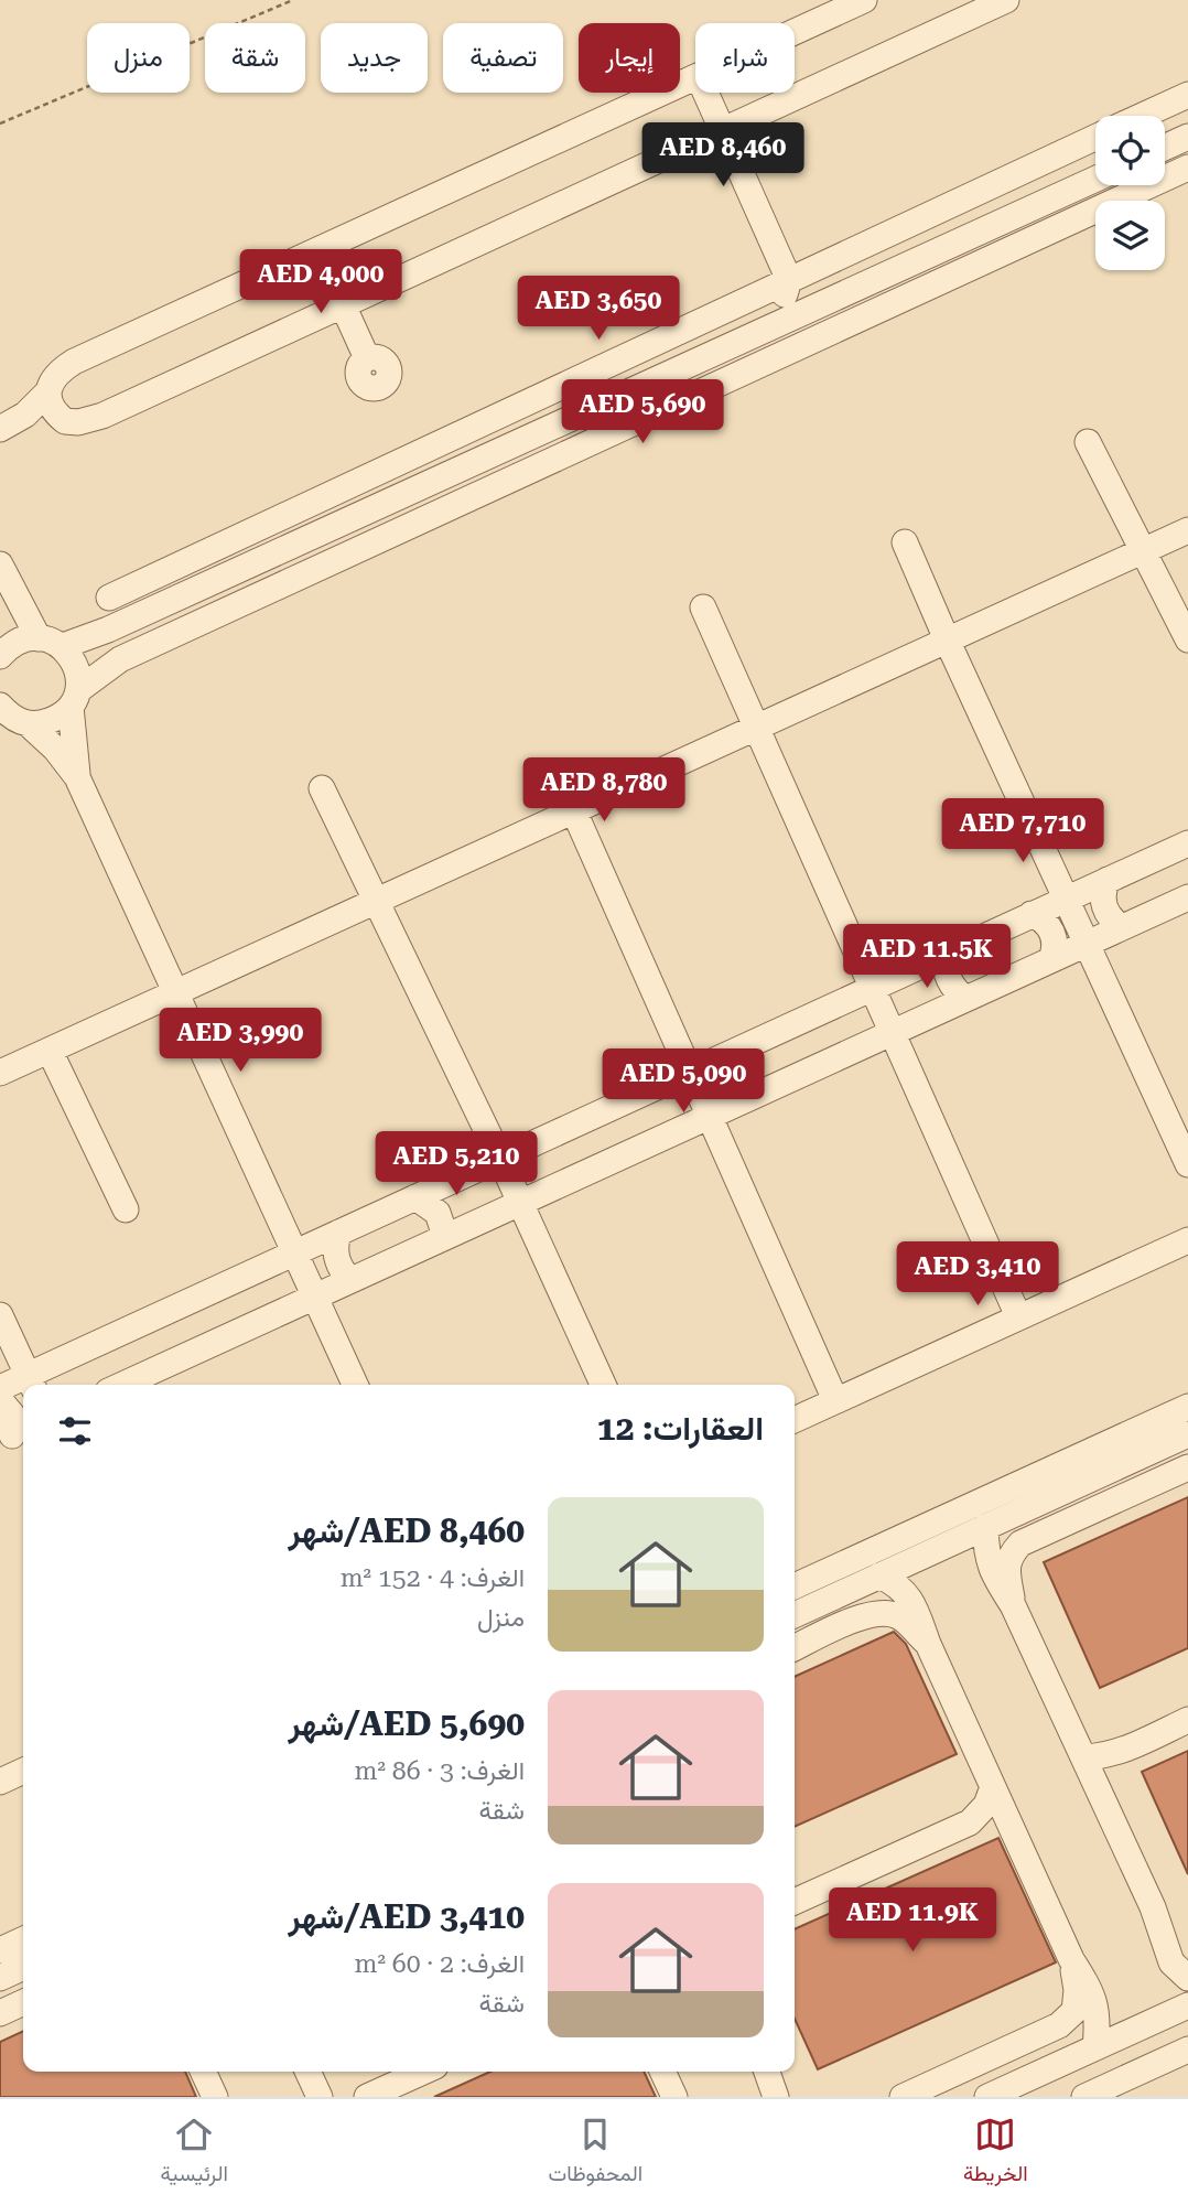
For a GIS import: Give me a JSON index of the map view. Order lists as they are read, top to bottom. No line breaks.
{"page":{"chip":["شراء","إيجار","تصفية","جديد","شقة","منزل"],"price":["AED 8,460","AED 4,000","AED 3,650","AED 5,690","AED 8,780","AED 7,710","AED 11.5K","AED 3,990","AED 5,090","AED 5,210","AED 3,410","AED 11.9K"],"heading":"العقارات: 12","list":[{"name":"AED 8,460/شهر","note":"الغرف: 4 · 152 m² · منزل"},{"name":"AED 5,690/شهر","note":"الغرف: 3 · 86 m² · شقة"},{"name":"AED 3,410/شهر","note":"الغرف: 2 · 60 m² · شقة"}],"tabs":["الخريطة","المحفوظات","الرئيسية"]}}
